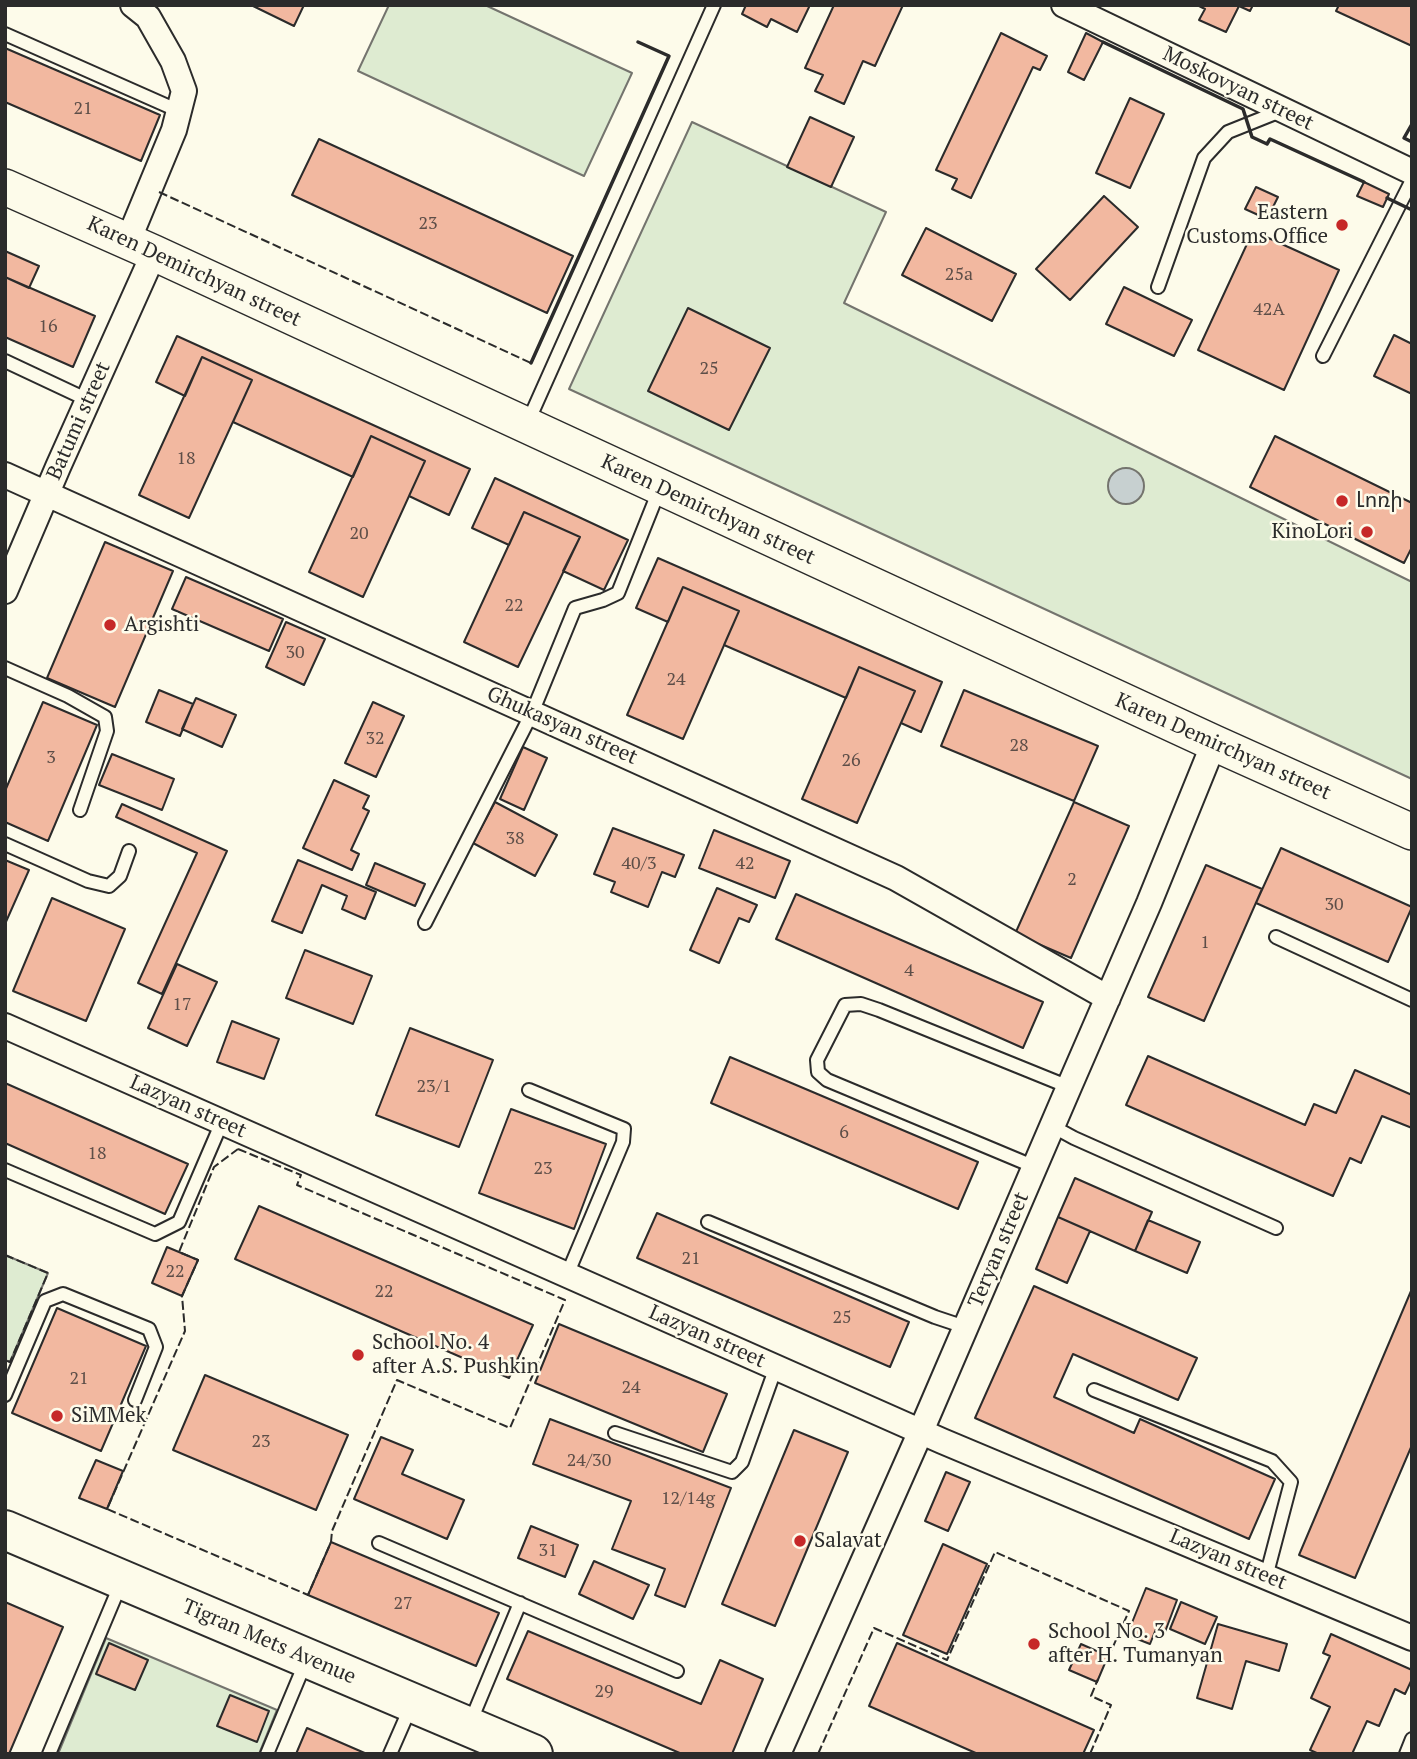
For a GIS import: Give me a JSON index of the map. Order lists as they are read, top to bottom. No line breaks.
{"streets":{"main road":["Tigran Mets Avenue"],"street":["Moskovyan street","Karen Demirchyan street","Batumi street","Ghukasyan street","Lazyan street","Teryan street"]},"crossings":[["Karen Demirchyan street","Batumi street"],["Karen Demirchyan street","Teryan street"],["Batumi street","Ghukasyan street"],["Ghukasyan street","Teryan street"],["Lazyan street","Teryan street"]],"places":["Eastern Customs Office","Լոռի","KinoLori","Argishti","School No. 4 after A.S. Pushkin","SiMMek","Salavat","School No. 3 after H. Tumanyan"],"house_numbers":["21","23","25a","42A","16","25","18","20","22","30","24","32","28","3","26","38","40/3","42","2","30","1","4","17","23/1","6","18","23","21","22","22","25","21","24","23","24/30","12/14g","31","27","29"]}
